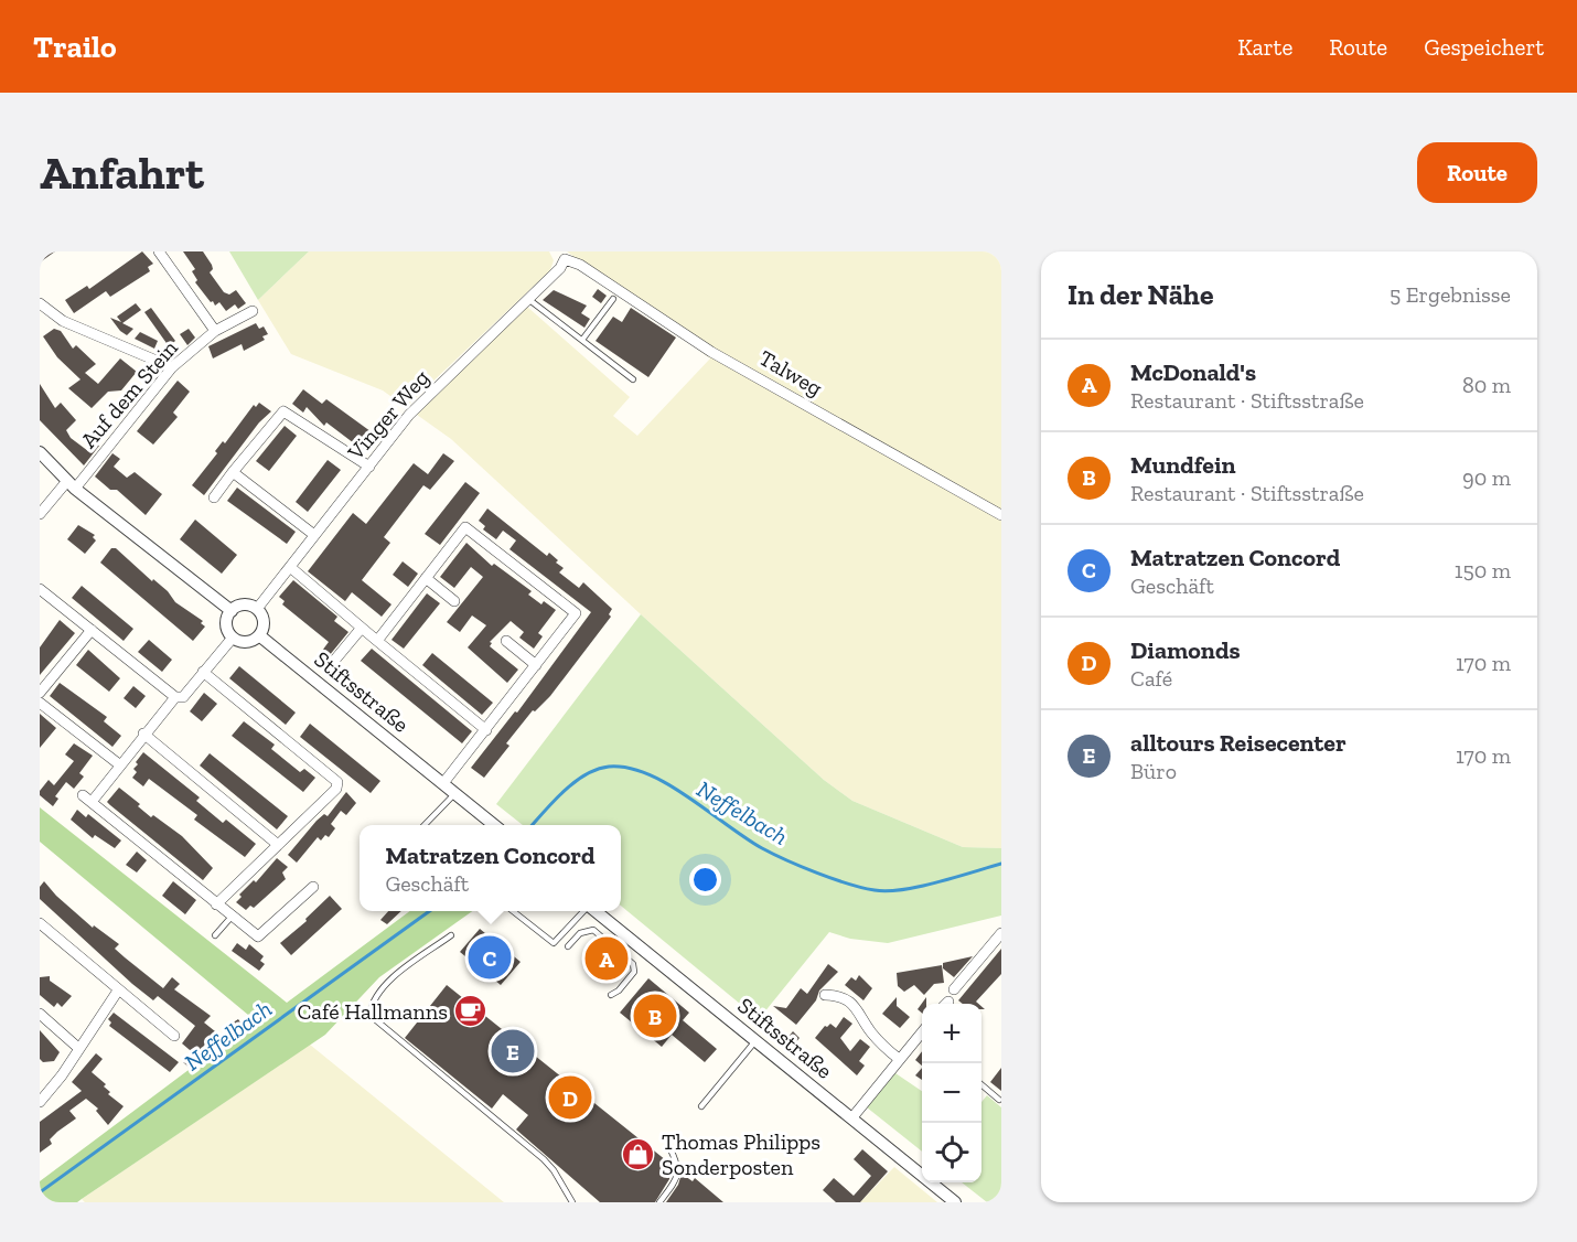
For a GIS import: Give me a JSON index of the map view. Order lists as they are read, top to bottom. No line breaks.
{"streets":{"street":["Talweg","Auf dem Stein","Vinger Weg","Stiftsstraße"]},"crossings":[["Talweg","Vinger Weg"],["Vinger Weg","Stiftsstraße"]],"water":["Neffelbach"],"places":{"cafe":["Café Hallmanns"],"shop":["Thomas Philipps Sonderposten"]},"page":{"header":"Trailo","nav":["Karte","Route","Gespeichert"],"buttons":"Route","title":"Anfahrt","heading":["In der Nähe","5 Ergebnisse"],"list":[{"mark":"A","name":"McDonald's","note":"Restaurant · Stiftsstraße","value":"80 m"},{"mark":"B","name":"Mundfein","note":"Restaurant · Stiftsstraße","value":"90 m"},{"mark":"C","name":"Matratzen Concord","note":"Geschäft","value":"150 m"},{"mark":"D","name":"Diamonds","note":"Café","value":"170 m"},{"mark":"E","name":"alltours Reisecenter","note":"Büro","value":"170 m"}],"popup":["Matratzen Concord","Geschäft"],"pins":["C","A","B","E","D"],"map_buttons":["+","−"]}}
